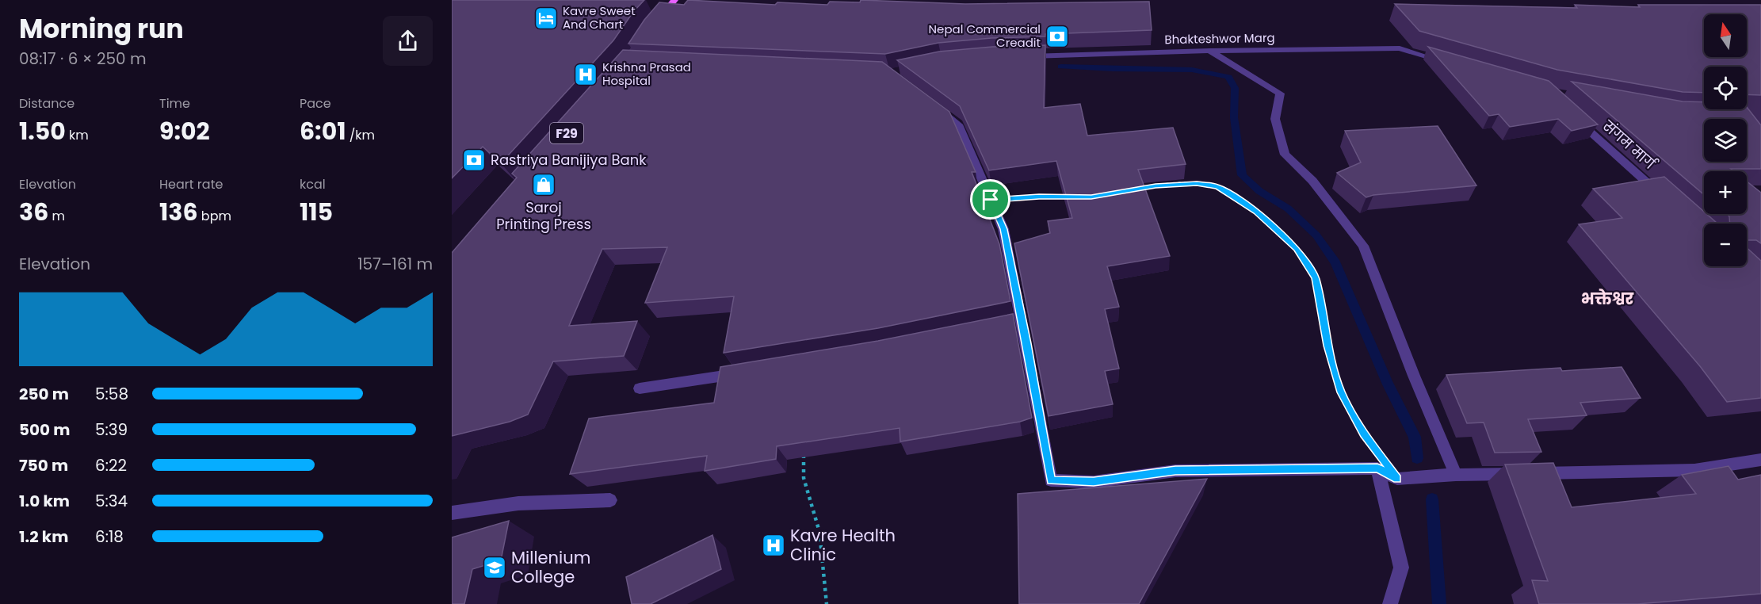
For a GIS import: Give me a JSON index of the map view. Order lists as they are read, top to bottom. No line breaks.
{"streets":{"street":["Bhakteshwor Marg","संगम मार्ग"]},"districts":["भक्तेश्वर"],"places":{"hotel":["Kavre Sweet And Chart"],"bank":["Nepal Commercial Creadit","Rastriya Banijiya Bank"],"hospital":["Krishna Prasad Hospital","Kavre Health Clinic"],"shop":["Saroj Printing Press"],"school or university":["Millenium College"]},"north":"top","page":{"heading":["Morning run","08:17 · 6 × 250 m"],"map_buttons":["+","−"],"stats":[["Distance","1.50 km"],["Time","9:02"],["Pace","6:01 /km"],["Elevation","36 m"],["Heart rate","136 bpm"],["kcal","115"]],"chart":["Elevation","157–161 m"],"list":[{"name":"250 m","note":"5:58"},{"name":"500 m","note":"5:39"},{"name":"750 m","note":"6:22"},{"name":"1.0 km","note":"5:34"},{"name":"1.2 km","note":"6:18"}]}}
